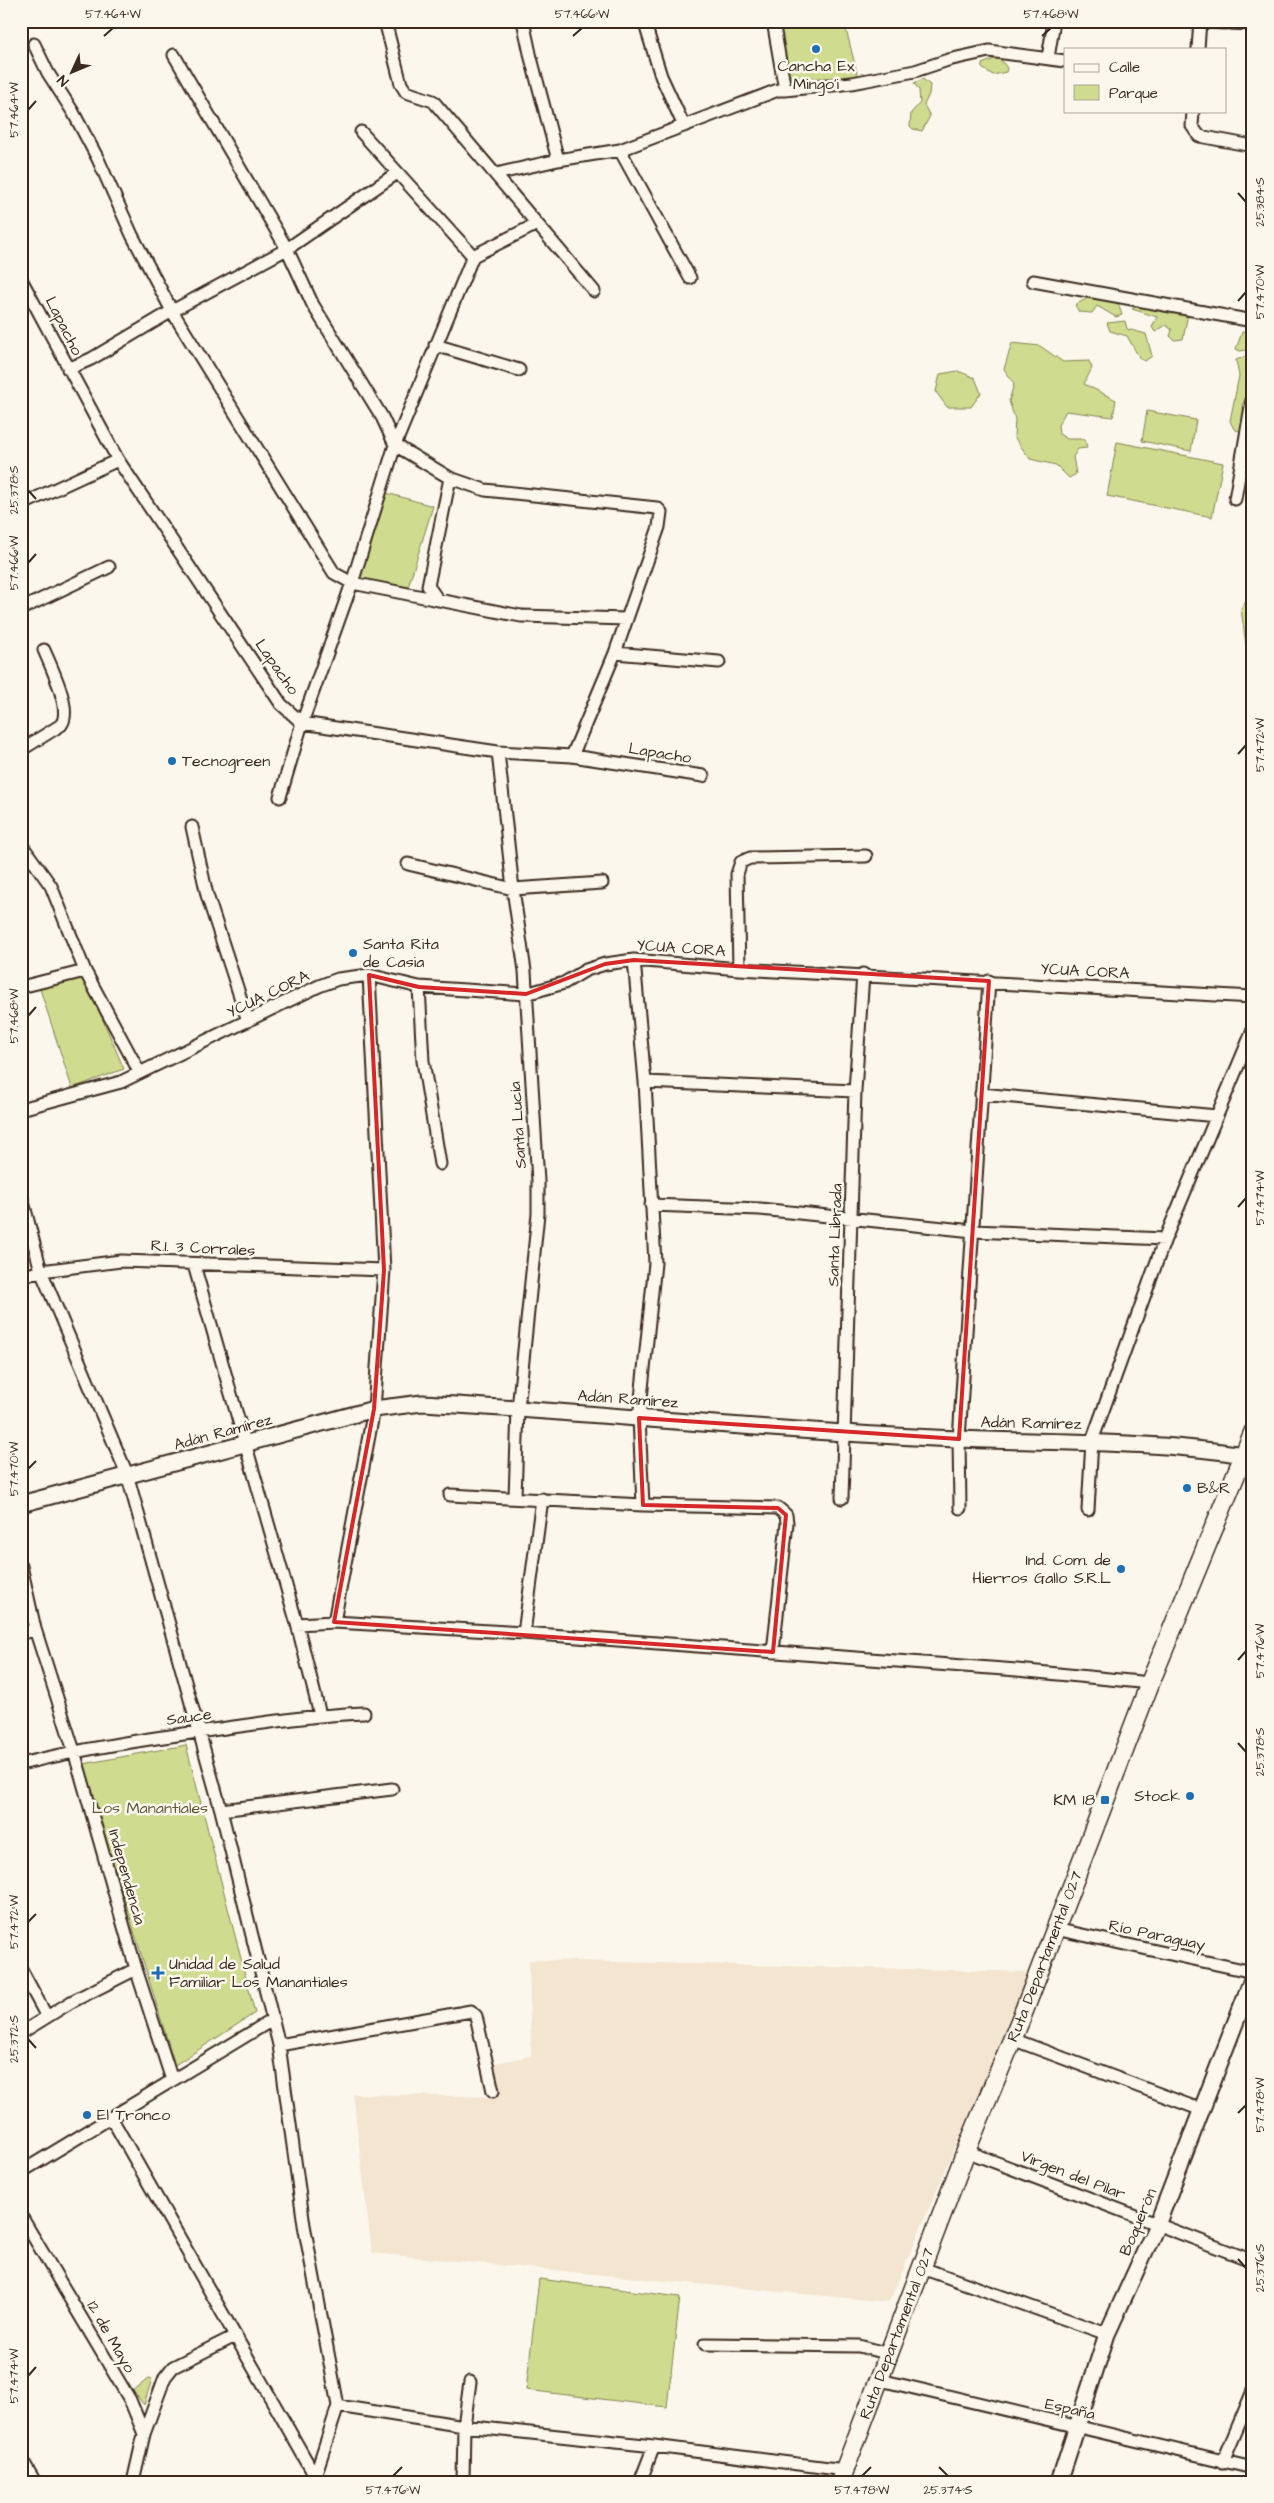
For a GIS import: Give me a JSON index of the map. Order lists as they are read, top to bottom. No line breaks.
{"streets":{"main road":["Ruta Departamental 027"],"street":["Lapacho","YCUA CORA","Santa Lucía","Santa Librada","R.I. 3 Corrales","Adán Ramírez","Sauce","Independencia","Río Paraguay","Virgen del Pilar","Boquerón","12 de Mayo","España"]},"crossings":[["Lapacho","Santa Lucía"],["YCUA CORA","Santa Lucía"],["YCUA CORA","Santa Librada"],["Santa Lucía","Adán Ramírez"],["Santa Librada","Adán Ramírez"],["Adán Ramírez","Ruta Departamental 027"],["Sauce","Independencia"],["Río Paraguay","Ruta Departamental 027"],["Ruta Departamental 027","Virgen del Pilar"],["Ruta Departamental 027","España"],["Virgen del Pilar","Boquerón"],["Boquerón","España"]],"parks":["Los Manantiales"],"places":{"other":["Cancha Ex Mingo'i","Tecnogreen","Santa Rita de Casia","B&R","Ind. Com. de Hierros Gallo S.R.L","Stock","El Tronco"],"transit":["KM 18"],"health":["Unidad de Salud Familiar Los Manantiales"]},"legend":["Calle","Parque"],"north":"bottom left","coordinates":["57.464°W","57.466°W","57.468°W","25.384°S","57.470°W","25.378°S","57.472°W","57.474°W","57.476°W","25.372°S","57.478°W","25.376°S","25.374°S"]}
